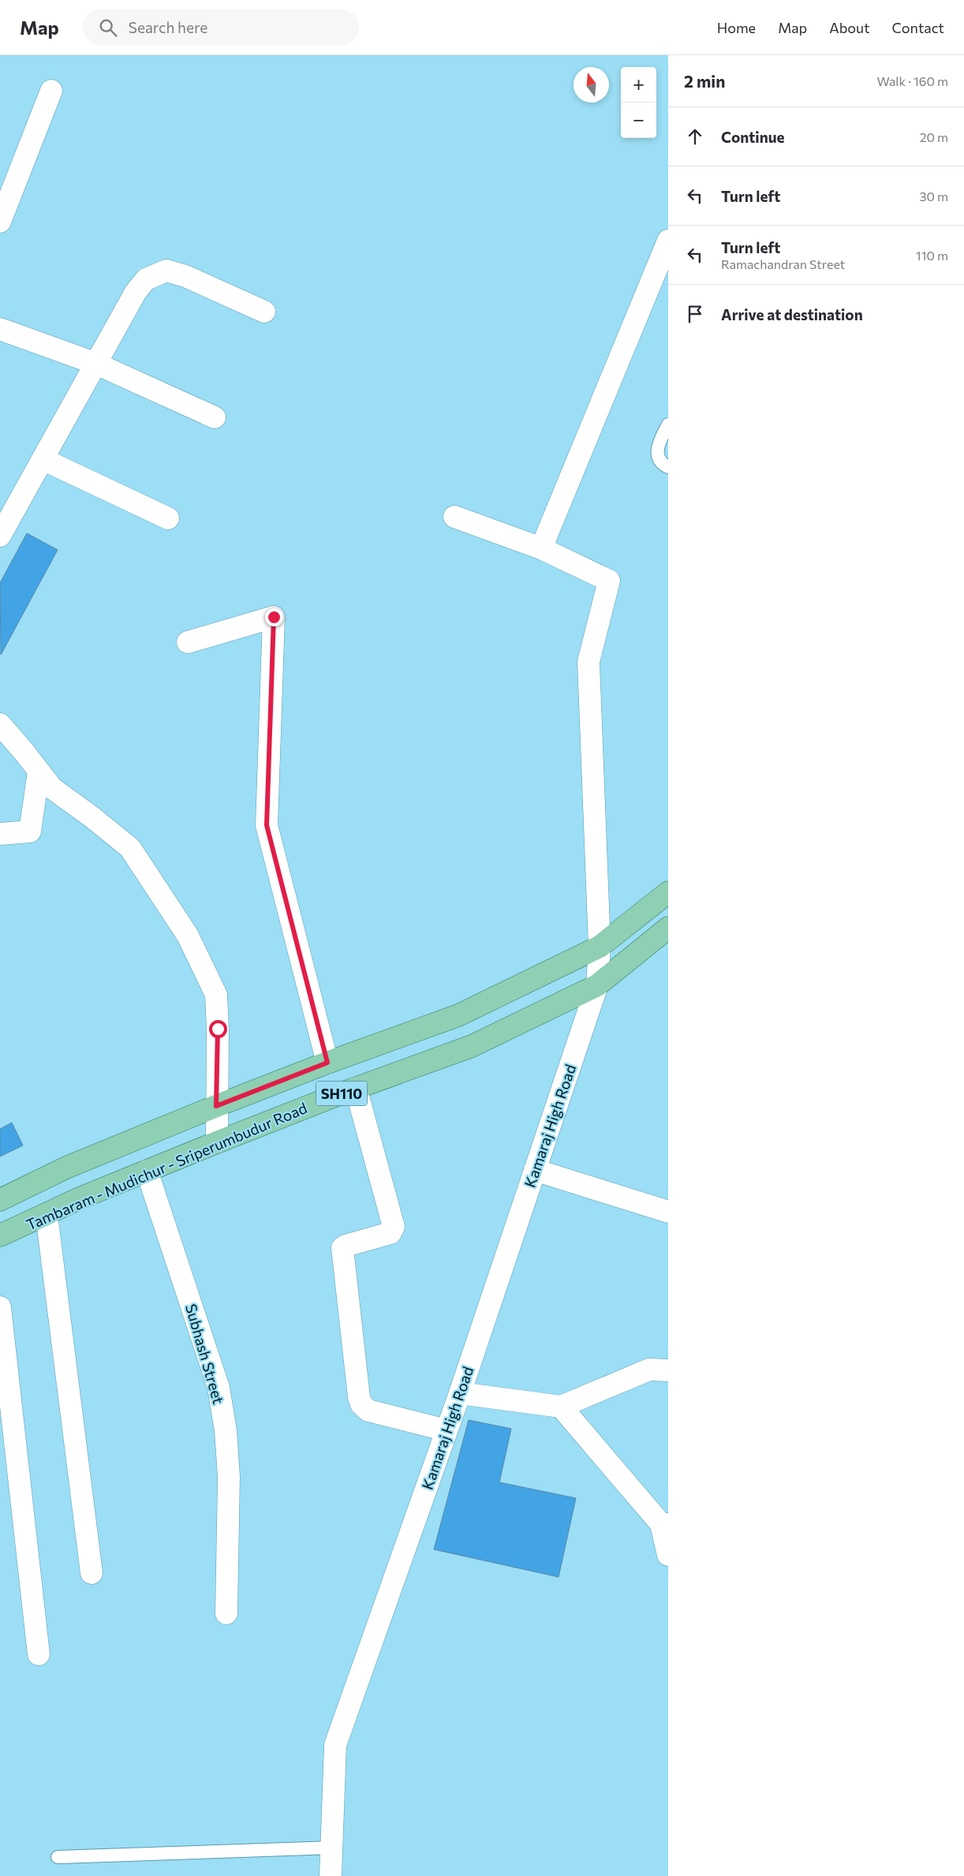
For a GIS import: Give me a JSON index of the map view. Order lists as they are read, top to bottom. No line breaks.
{"streets":{"main road":["SH110","Tambaram - Mudichur - Sriperumbudur Road"],"street":["Kamaraj High Road","Subhash Street"]},"crossings":[["SH110","Kamaraj High Road"],["Kamaraj High Road","Tambaram - Mudichur - Sriperumbudur Road"],["Tambaram - Mudichur - Sriperumbudur Road","Subhash Street"]],"north":"top","page":{"header":"Map","search":"Search here","nav":["Home","Map","About","Contact"],"heading":["2 min","Walk · 160 m"],"map_buttons":["+","−"],"list":[["Continue","20 m"],["Turn left","30 m"],["Turn left","Ramachandran Street","110 m"],"Arrive at destination"]}}
